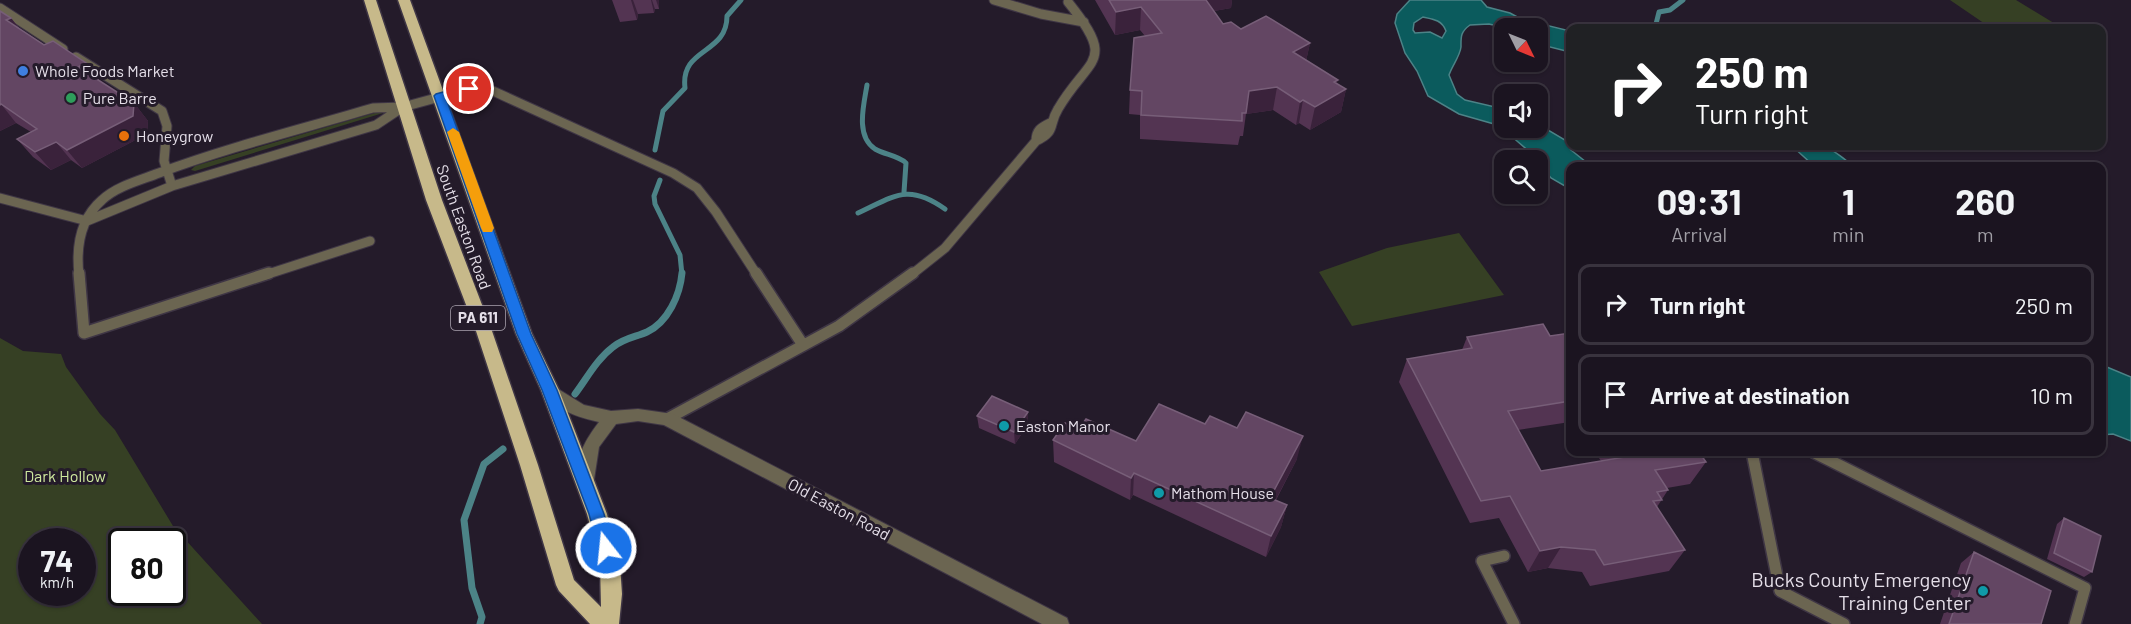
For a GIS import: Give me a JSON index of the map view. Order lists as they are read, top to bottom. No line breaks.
{"streets":{"highway":["South Easton Road","PA 611"],"street":["Old Easton Road"]},"crossings":[["South Easton Road","Old Easton Road"]],"parks":["Dark Hollow"],"places":["Whole Foods Market","Pure Barre","Honeygrow","Easton Manor","Mathom House","Bucks County Emergency Training Center"],"north":"bottom right","page":{"turn":["250 m","Turn right"],"eta":["09:31","Arrival","1","min","260","m"],"list":[{"name":"Turn right","value":"250 m"},{"name":"Arrive at destination","value":"10 m"}],"speed":"74 km/h","limit":"80"}}
